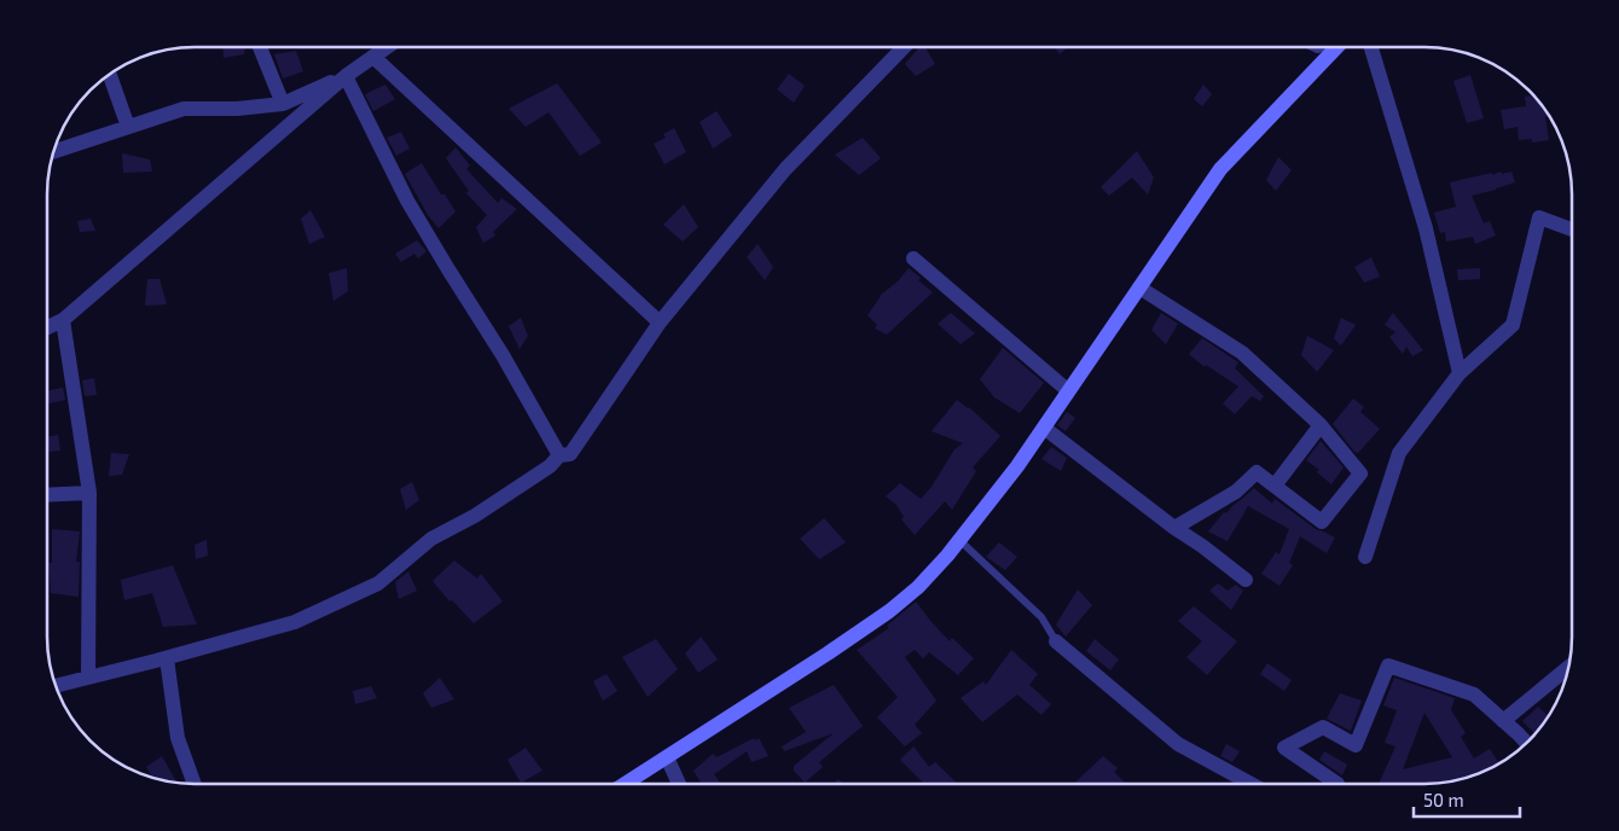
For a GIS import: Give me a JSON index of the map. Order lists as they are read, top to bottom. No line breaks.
{"scale_bar":"50 m"}
